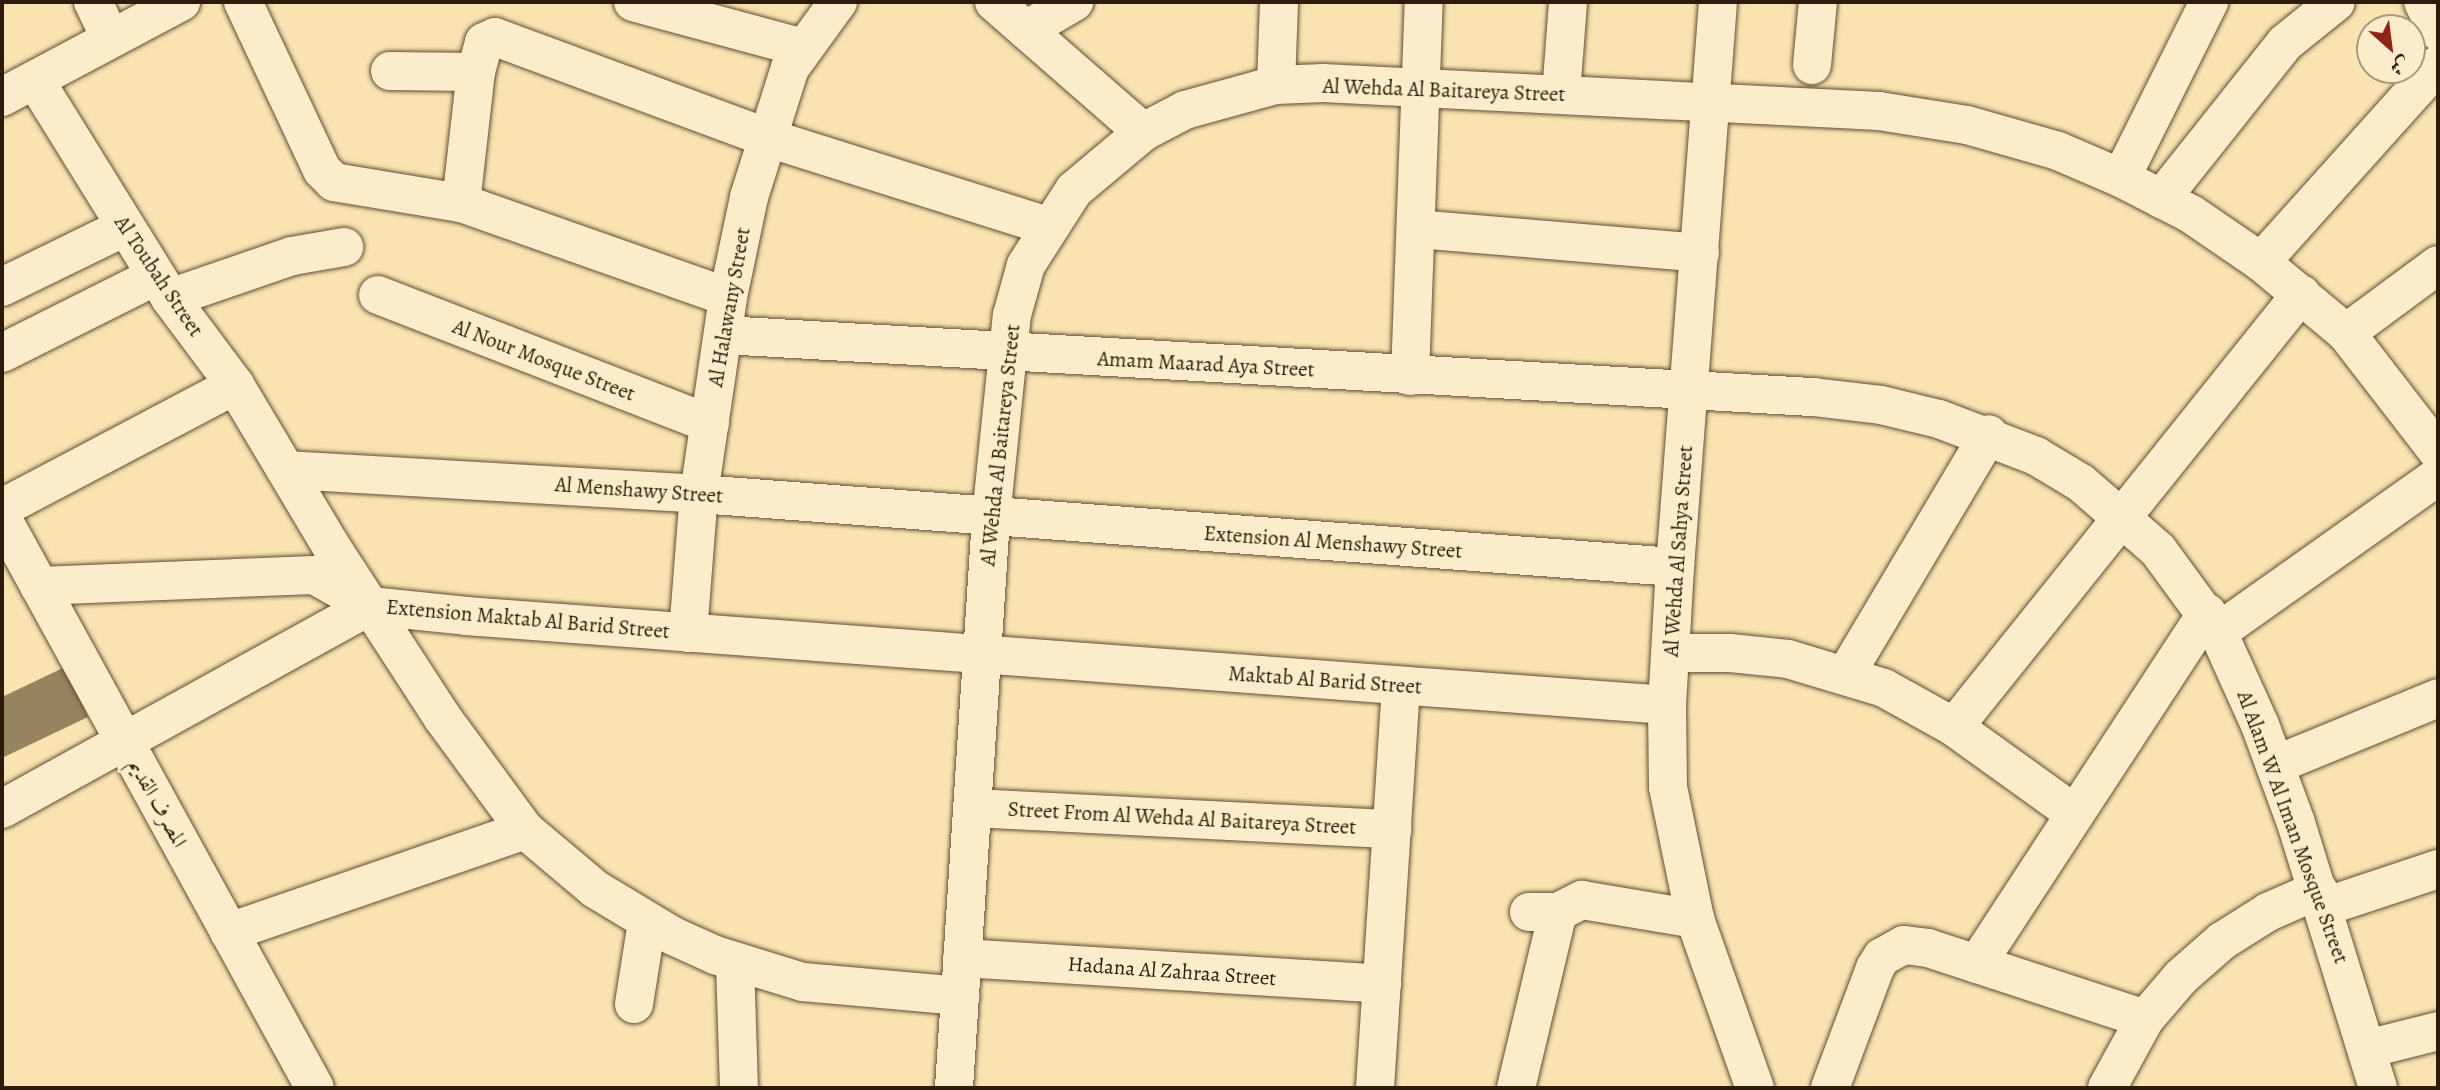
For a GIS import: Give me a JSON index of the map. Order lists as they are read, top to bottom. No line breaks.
{"streets":{"street":["Al Wehda Al Baitareya Street","Al Toubah Street","Al Halawany Street","Al Nour Mosque Street","Amam Maarad Aya Street","Al Menshawy Street","Extension Al Menshawy Street","Al Wehda Al Sahya Street","Extension Maktab Al Barid Street","Maktab Al Barid Street","المصرف القديم","Street From Al Wehda Al Baitareya Street","Al Alam W Al Iman Mosque Street","Hadana Al Zahraa Street"]},"crossings":[["Al Wehda Al Baitareya Street","Al Toubah Street"],["Al Wehda Al Baitareya Street","Amam Maarad Aya Street"],["Al Wehda Al Baitareya Street","Al Menshawy Street"],["Al Wehda Al Baitareya Street","Extension Al Menshawy Street"],["Al Wehda Al Baitareya Street","Al Wehda Al Sahya Street"],["Al Wehda Al Baitareya Street","Extension Maktab Al Barid Street"],["Al Wehda Al Baitareya Street","Maktab Al Barid Street"],["Al Wehda Al Baitareya Street","Street From Al Wehda Al Baitareya Street"],["Al Wehda Al Baitareya Street","Hadana Al Zahraa Street"],["Al Toubah Street","Al Menshawy Street"],["Al Toubah Street","Extension Maktab Al Barid Street"],["Al Halawany Street","Al Nour Mosque Street"],["Al Halawany Street","Amam Maarad Aya Street"],["Al Halawany Street","Al Menshawy Street"],["Al Halawany Street","Extension Maktab Al Barid Street"],["Amam Maarad Aya Street","Al Wehda Al Sahya Street"],["Amam Maarad Aya Street","Al Alam W Al Iman Mosque Street"],["Al Menshawy Street","Extension Al Menshawy Street"],["Extension Al Menshawy Street","Al Wehda Al Sahya Street"],["Al Wehda Al Sahya Street","Maktab Al Barid Street"],["Al Wehda Al Sahya Street","Al Alam W Al Iman Mosque Street"],["Extension Maktab Al Barid Street","Maktab Al Barid Street"],["Extension Maktab Al Barid Street","المصرف القديم"]],"north":"bottom right"}
